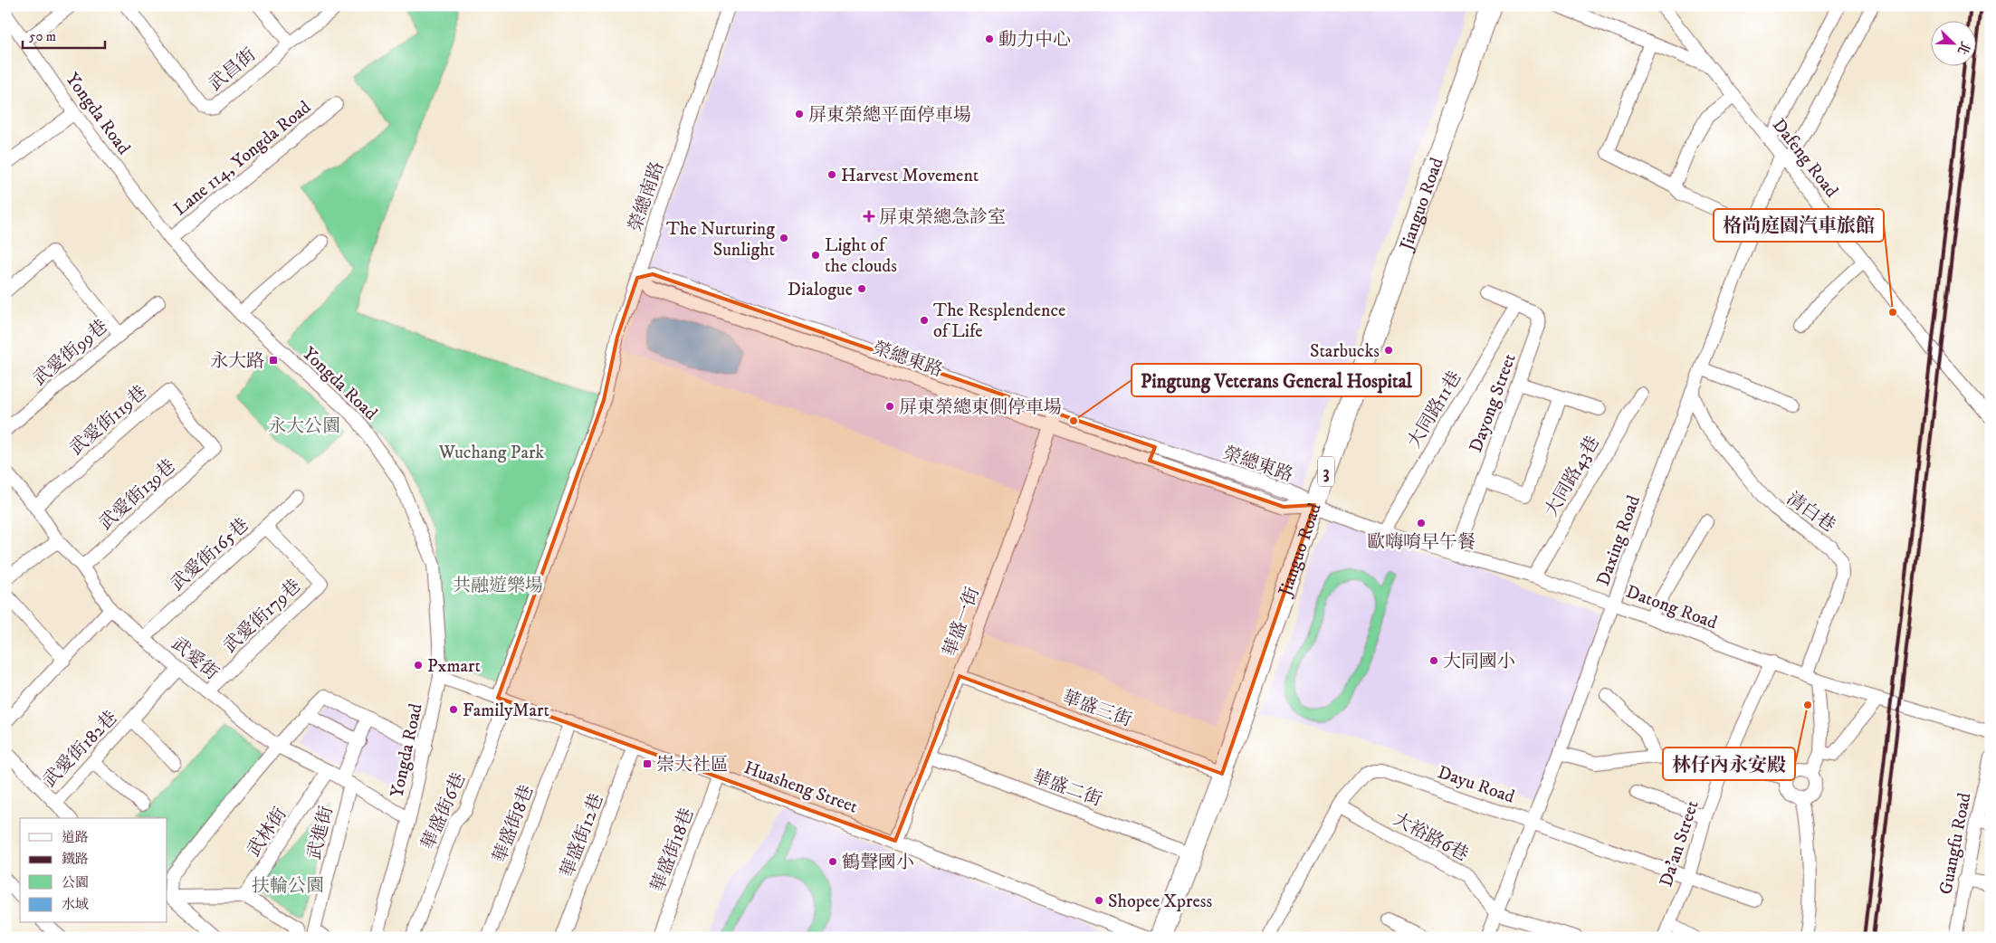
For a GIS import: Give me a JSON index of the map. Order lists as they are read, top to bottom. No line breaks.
{"streets":{"main road":["Jianguo Road","3"],"street":["武昌街","Yongda Road","Lane 114, Yongda Road","Dafeng Road","榮總南路","武愛街99巷","榮總東路","Dayong Street","大同路11巷","武愛街119巷","大同路43巷","武愛街139巷","清白巷","Daxing Road","武愛街165巷","Datong Road","武愛街179巷","華盛一街","武愛街","華盛三街","武愛街182巷","Dayu Road","Huasheng Street","華盛二街","華盛街6巷","華盛街8巷","武林街","武進街","華盛街12巷","大裕路6巷","Da'an Street","Guangfu Road","華盛街18巷"]},"crossings":[["Yongda Road","Lane 114, Yongda Road"],["Yongda Road","武愛街"],["Yongda Road","Huasheng Street"],["Dafeng Road","Daxing Road"],["榮總南路","榮總東路"],["榮總南路","華盛街6巷"],["Jianguo Road","榮總東路"],["Jianguo Road","Datong Road"],["Jianguo Road","華盛三街"],["Jianguo Road","華盛二街"],["榮總東路","Datong Road"],["榮總東路","華盛一街"],["Dayong Street","大同路11巷"],["Dayong Street","Datong Road"],["大同路11巷","Datong Road"],["武愛街119巷","武愛街139巷"],["武愛街119巷","武愛街"],["大同路43巷","Datong Road"],["武愛街139巷","武愛街"],["清白巷","Daxing Road"],["清白巷","Datong Road"],["Daxing Road","Datong Road"],["Daxing Road","Dayu Road"],["Daxing Road","大裕路6巷"],["武愛街165巷","武愛街179巷"],["武愛街165巷","武愛街"],["Datong Road","Da'an Street"],["武愛街179巷","武愛街"],["華盛一街","華盛三街"],["華盛一街","Huasheng Street"],["華盛一街","華盛二街"],["武愛街","武愛街182巷"],["武愛街","武林街"],["武愛街","武進街"],["Dayu Road","大裕路6巷"],["Dayu Road","Da'an Street"],["Huasheng Street","華盛街6巷"],["Huasheng Street","華盛街8巷"],["Huasheng Street","華盛街12巷"],["Huasheng Street","華盛街18巷"]],"parks":["永大公園","Wuchang Park","共融遊樂場","扶輪公園"],"places":{"other":["動力中心","屏東榮總平面停車場","Harvest Movement","The Nurturing Sunlight","Light of the clouds","Dialogue","格尚庭園汽車旅館","The Resplendence of Life","Starbucks","屏東榮總東側停車場","Pingtung Veterans General Hospital","歐嗨唷早午餐","大同國小","Pxmart","林仔內永安殿","FamilyMart","鶴聲國小","Shopee Xpress"],"health":["屏東榮總急診室"],"transit":["永大路","崇大社區"]},"legend":["道路","鐵路","公園","水域"],"scale_bar":"50 m","north":"bottom right"}
